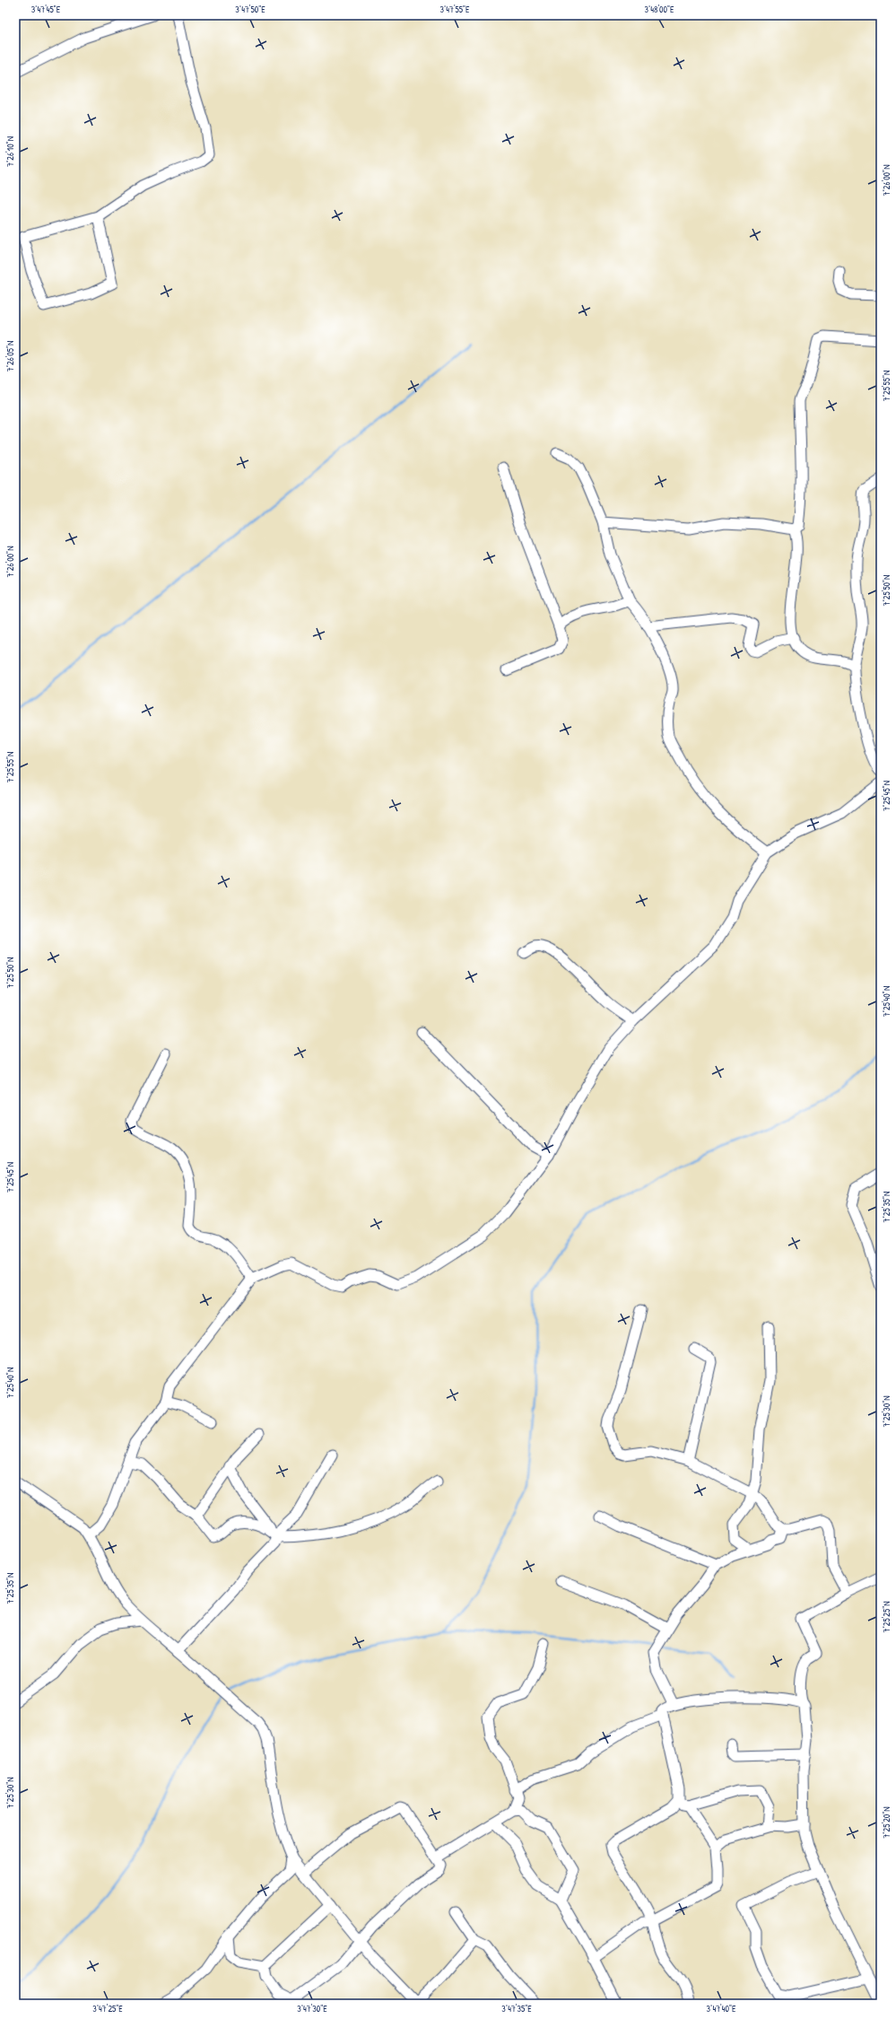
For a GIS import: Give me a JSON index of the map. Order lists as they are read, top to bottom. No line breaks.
{"coordinates":["3°47'45\"E","3°47'50\"E","3°47'55\"E","3°48'00\"E","7°26'10\"N","7°26'00\"N","7°26'05\"N","7°25'55\"N","7°25'50\"N","7°25'45\"N","7°25'40\"N","7°25'35\"N","7°25'30\"N","7°25'25\"N","7°25'20\"N","3°47'25\"E","3°47'30\"E","3°47'35\"E","3°47'40\"E"]}
